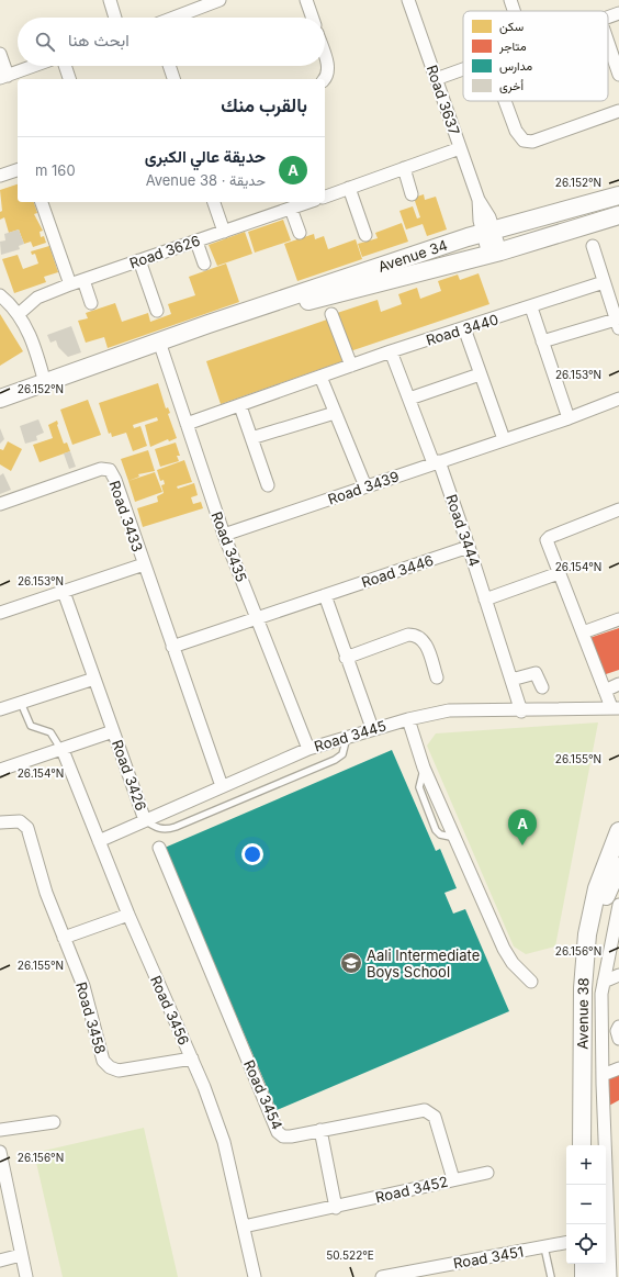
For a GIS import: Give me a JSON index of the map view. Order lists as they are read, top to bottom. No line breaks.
{"streets":{"street":["Road 3637","Road 3626","Avenue 34","Road 3440","Road 3439","Road 3433","Road 3444","Road 3435","Road 3446","Road 3445","Road 3426","Road 3456","Avenue 38","Road 3458","Road 3454","Road 3452","Road 3451"]},"crossings":[["Road 3637","Avenue 34"],["Avenue 34","Road 3435"],["Road 3440","Road 3444"],["Road 3440","Road 3435"],["Road 3439","Road 3444"],["Road 3439","Road 3435"],["Road 3433","Road 3445"],["Road 3444","Road 3446"],["Road 3444","Road 3445"],["Road 3435","Road 3446"],["Road 3435","Road 3445"],["Road 3445","Road 3426"],["Road 3445","Road 3456"],["Road 3426","Road 3456"],["Road 3456","Road 3458"],["Road 3456","Road 3452"],["Road 3454","Road 3452"]],"places":{"school or university":["Aali Intermediate Boys School"]},"legend":["سكن","متاجر","مدارس","أخرى"],"page":{"search":"ابحث هنا","heading":"بالقرب منك","list":[{"mark":"A","name":"حديقة عالي الكبرى","note":"حديقة · Avenue 38","value":"160 m"}],"pins":"A","map_buttons":["+","−"]},"coordinates":["26.152°N","26.153°N","26.154°N","26.155°N","26.156°N","50.522°E"]}
